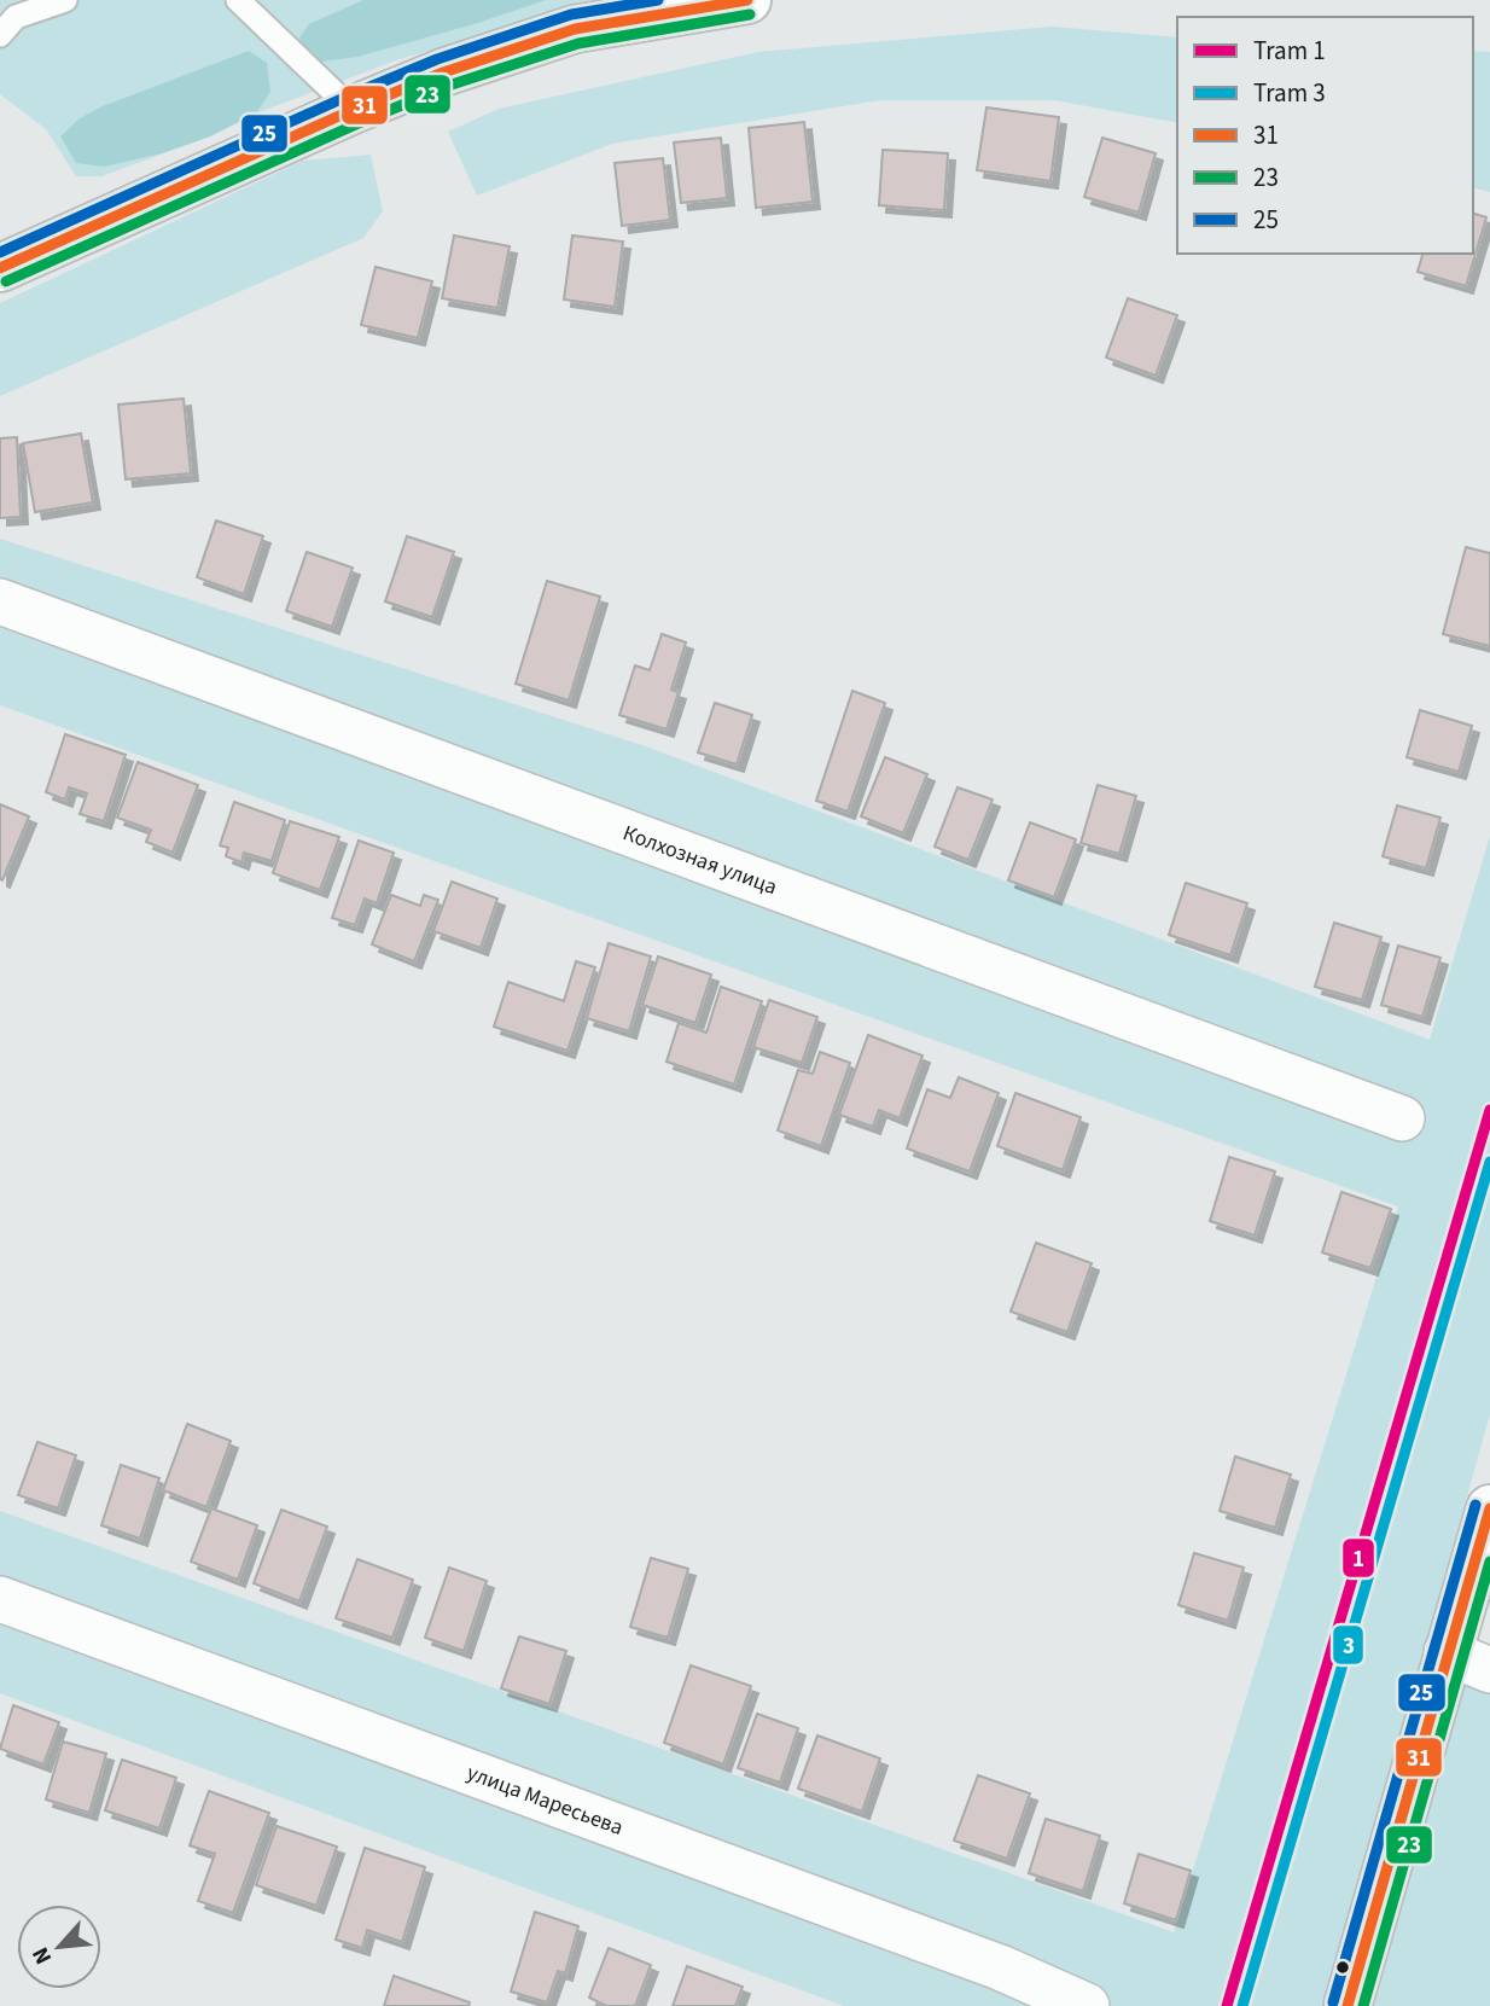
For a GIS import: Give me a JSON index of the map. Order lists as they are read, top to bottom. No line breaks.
{"streets":{"street":["Колхозная улица","улица Маресьева"]},"lines":["transit line 31","transit line 25","transit line 23","tram line 1","tram line 3"],"legend":["Tram 1","Tram 3","31","23","25"],"north":"bottom left"}
